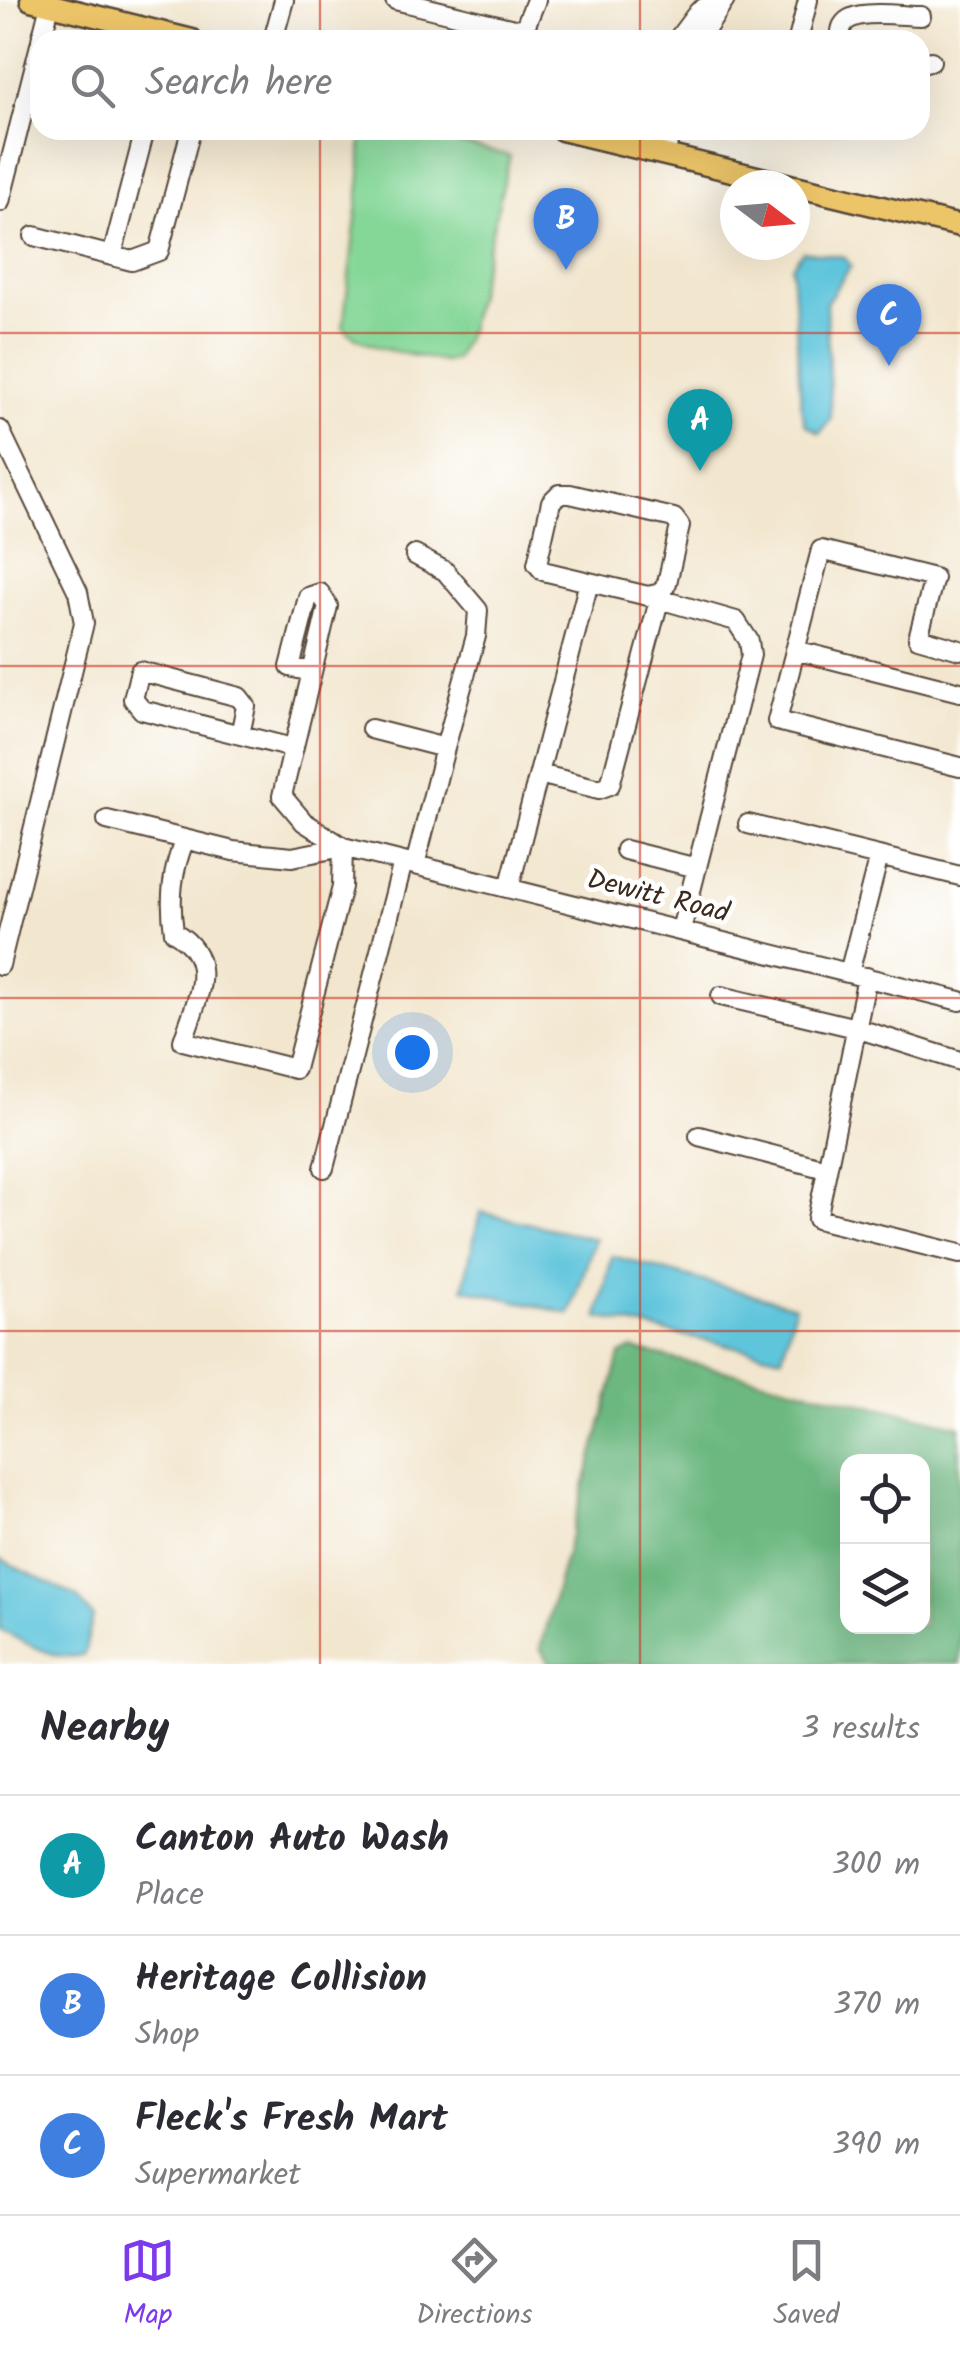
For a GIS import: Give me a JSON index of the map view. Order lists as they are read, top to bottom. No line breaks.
{"streets":{"street":["Dewitt Road"]},"north":"right","page":{"search":"Search here","pins":["B","C","A"],"heading":["Nearby","3 results"],"list":[{"mark":"A","name":"Canton Auto Wash","note":"Place","value":"300 m"},{"mark":"B","name":"Heritage Collision","note":"Shop","value":"370 m"},{"mark":"C","name":"Fleck's Fresh Mart","note":"Supermarket","value":"390 m"}],"nav":["Map","Directions","Saved"]}}
